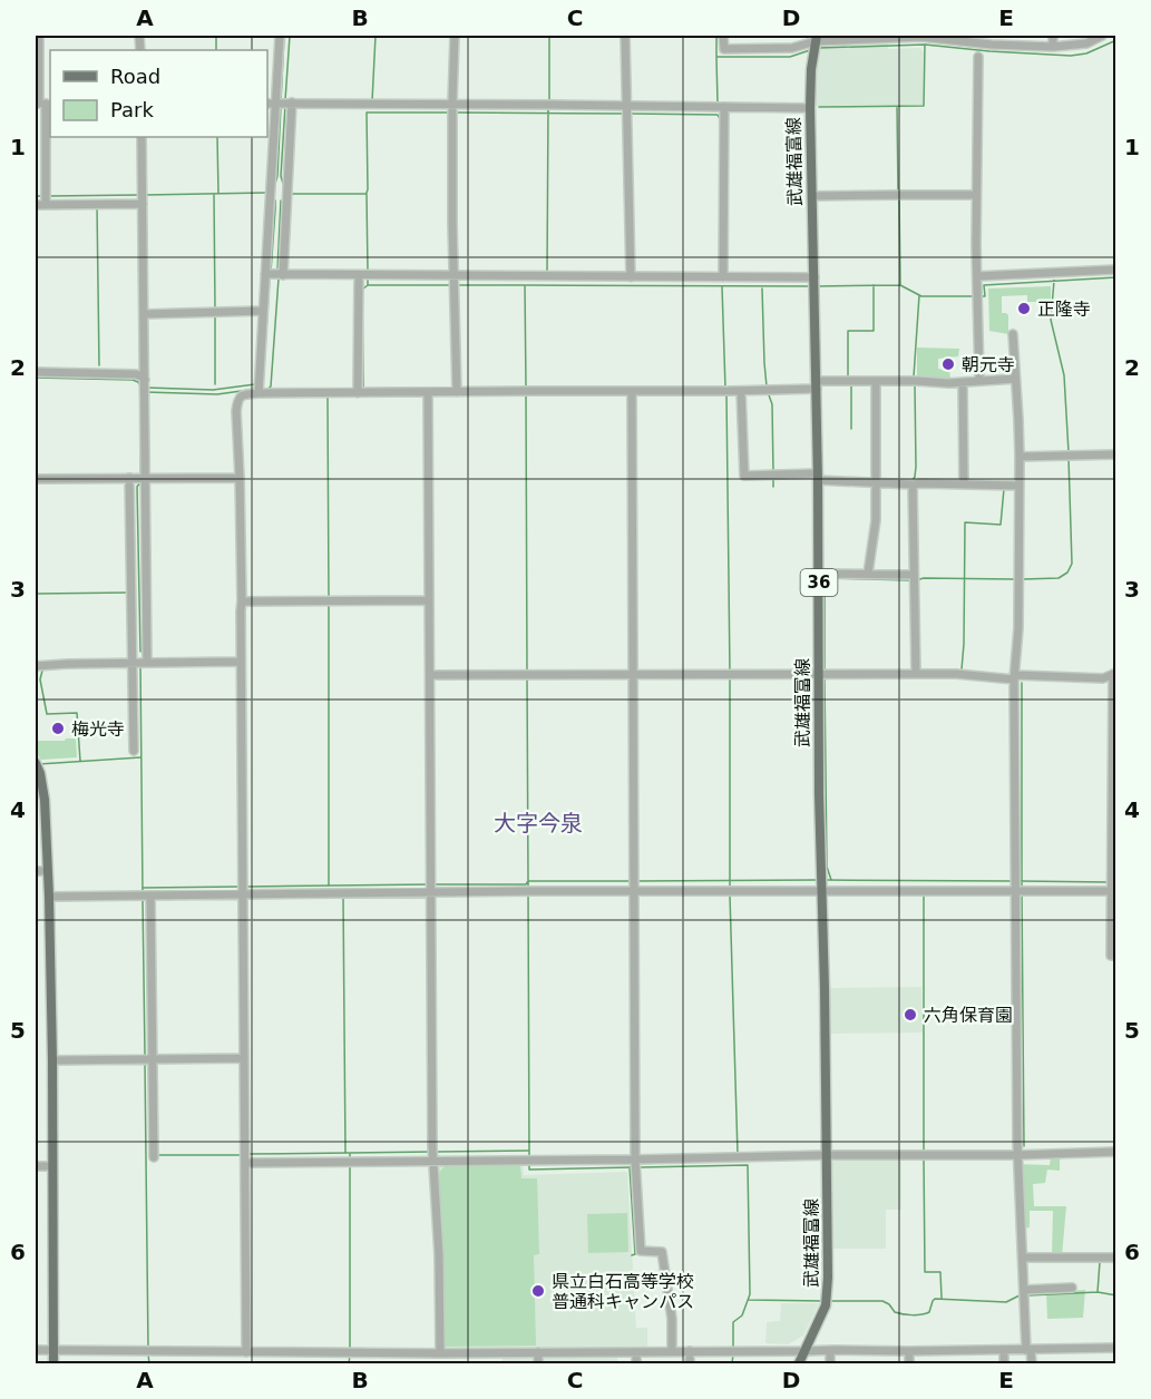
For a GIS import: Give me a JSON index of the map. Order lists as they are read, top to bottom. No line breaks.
{"streets":{"main road":["武雄福富線","36"]},"districts":["大字今泉"],"places":["正隆寺","朝元寺","梅光寺","六角保育園","県立白石高等学校 普通科キャンパス"],"legend":["Road","Park"],"grid":{"columns":["A","B","C","D","E"],"rows":["1","2","3","4","5","6"]}}
